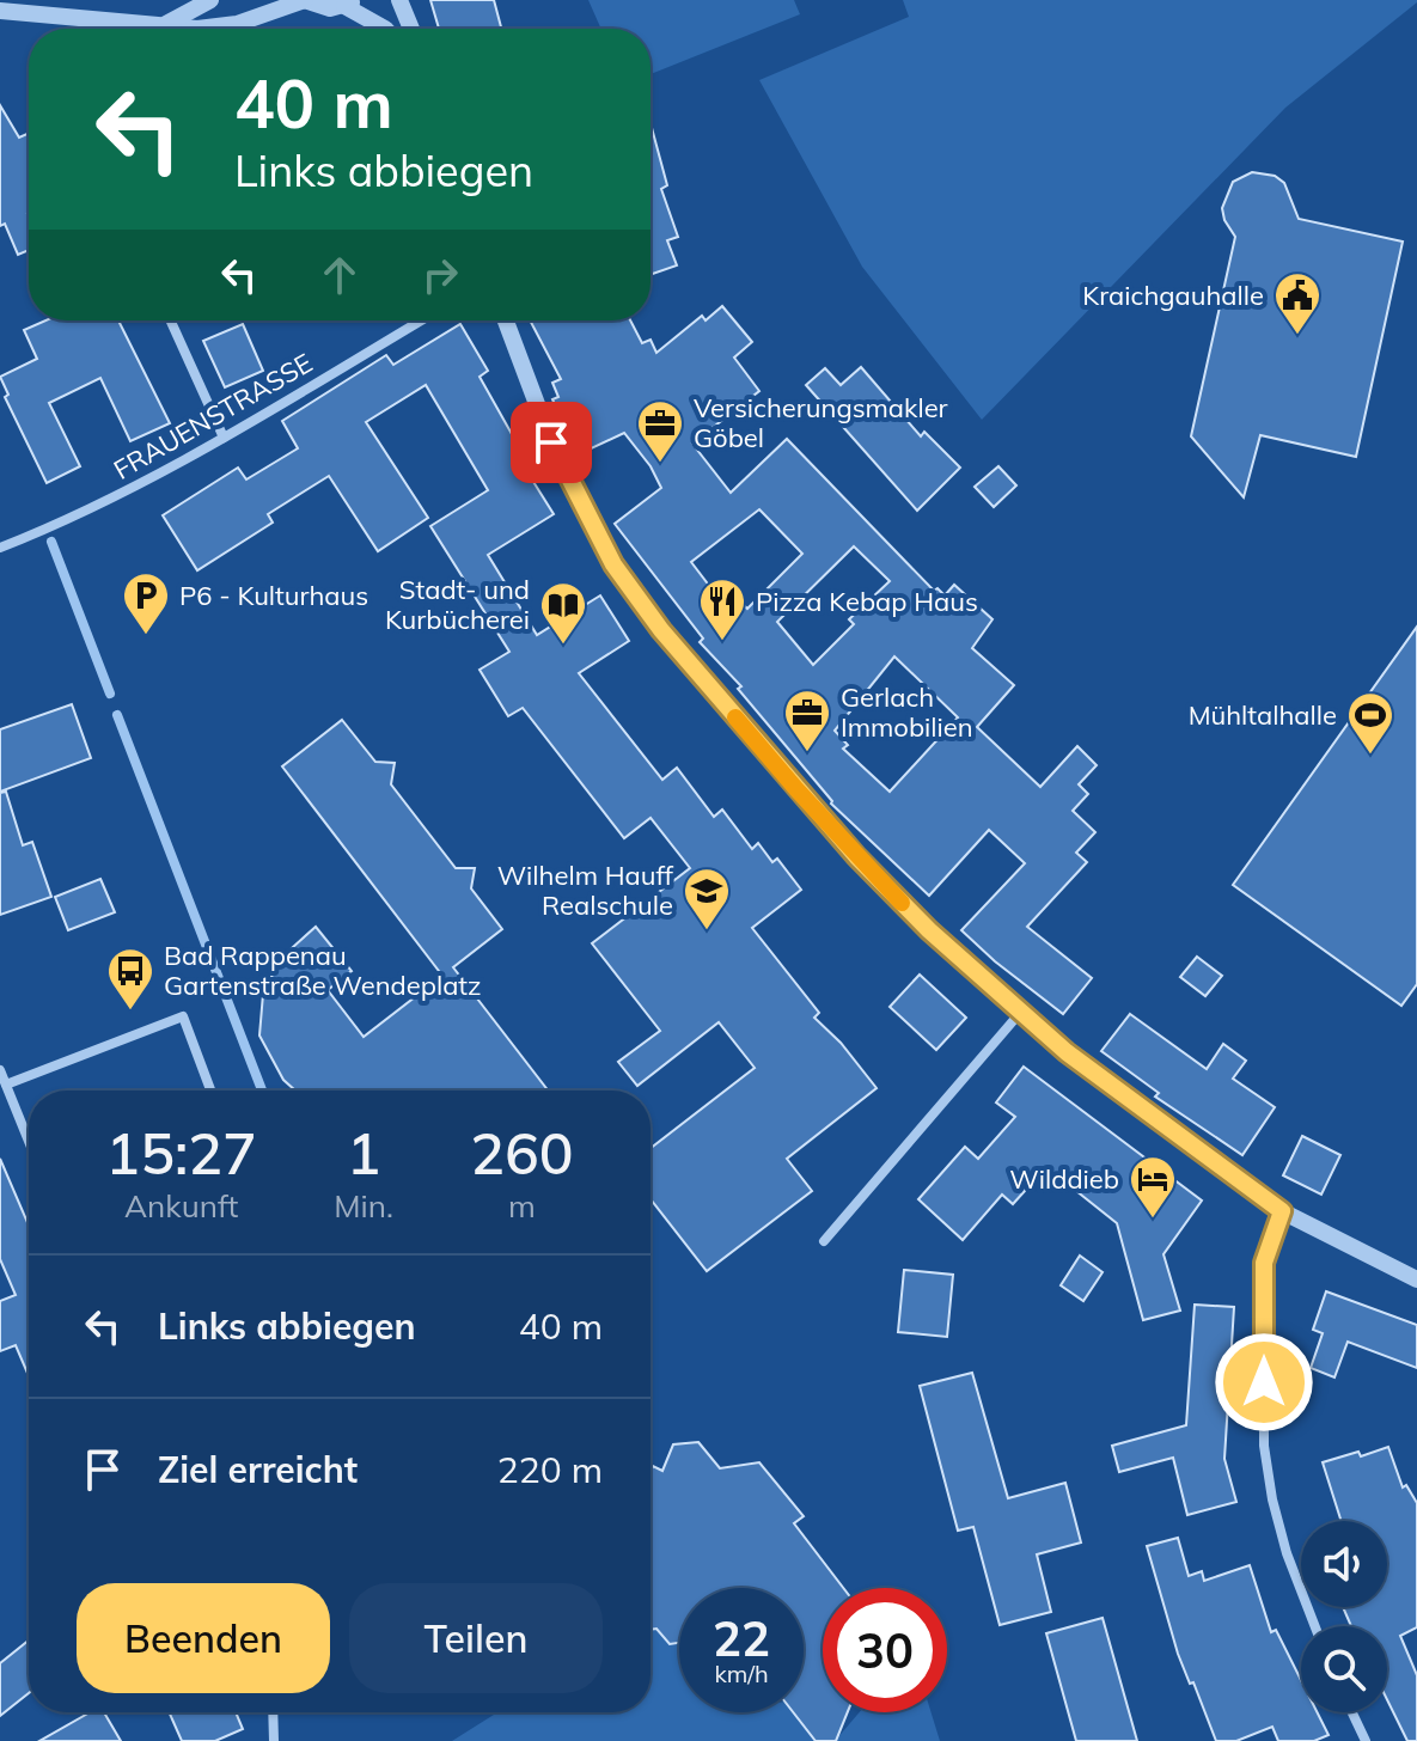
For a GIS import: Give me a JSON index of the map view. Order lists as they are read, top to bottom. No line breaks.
{"streets":{"street":["FRAUENSTRASSE"]},"places":{"public building":["Kraichgauhalle"],"office":["Versicherungsmakler Göbel","Gerlach Immobilien"],"parking":["P6 - Kulturhaus"],"restaurant":["Pizza Kebap Haus"],"library":["Stadt- und Kurbücherei"],"sports":["Mühltalhalle"],"school or university":["Wilhelm Hauff Realschule"],"bus stop":["Bad Rappenau Gartenstraße Wendeplatz"],"hotel":["Wilddieb"]},"page":{"turn":["40 m","Links abbiegen"],"eta":["15:27","Ankunft","1","Min.","260","m"],"list":[{"name":"Links abbiegen","value":"40 m"},{"name":"Ziel erreicht","value":"220 m"}],"buttons":["Beenden","Teilen"],"speed":"22 km/h","limit":"30"}}
